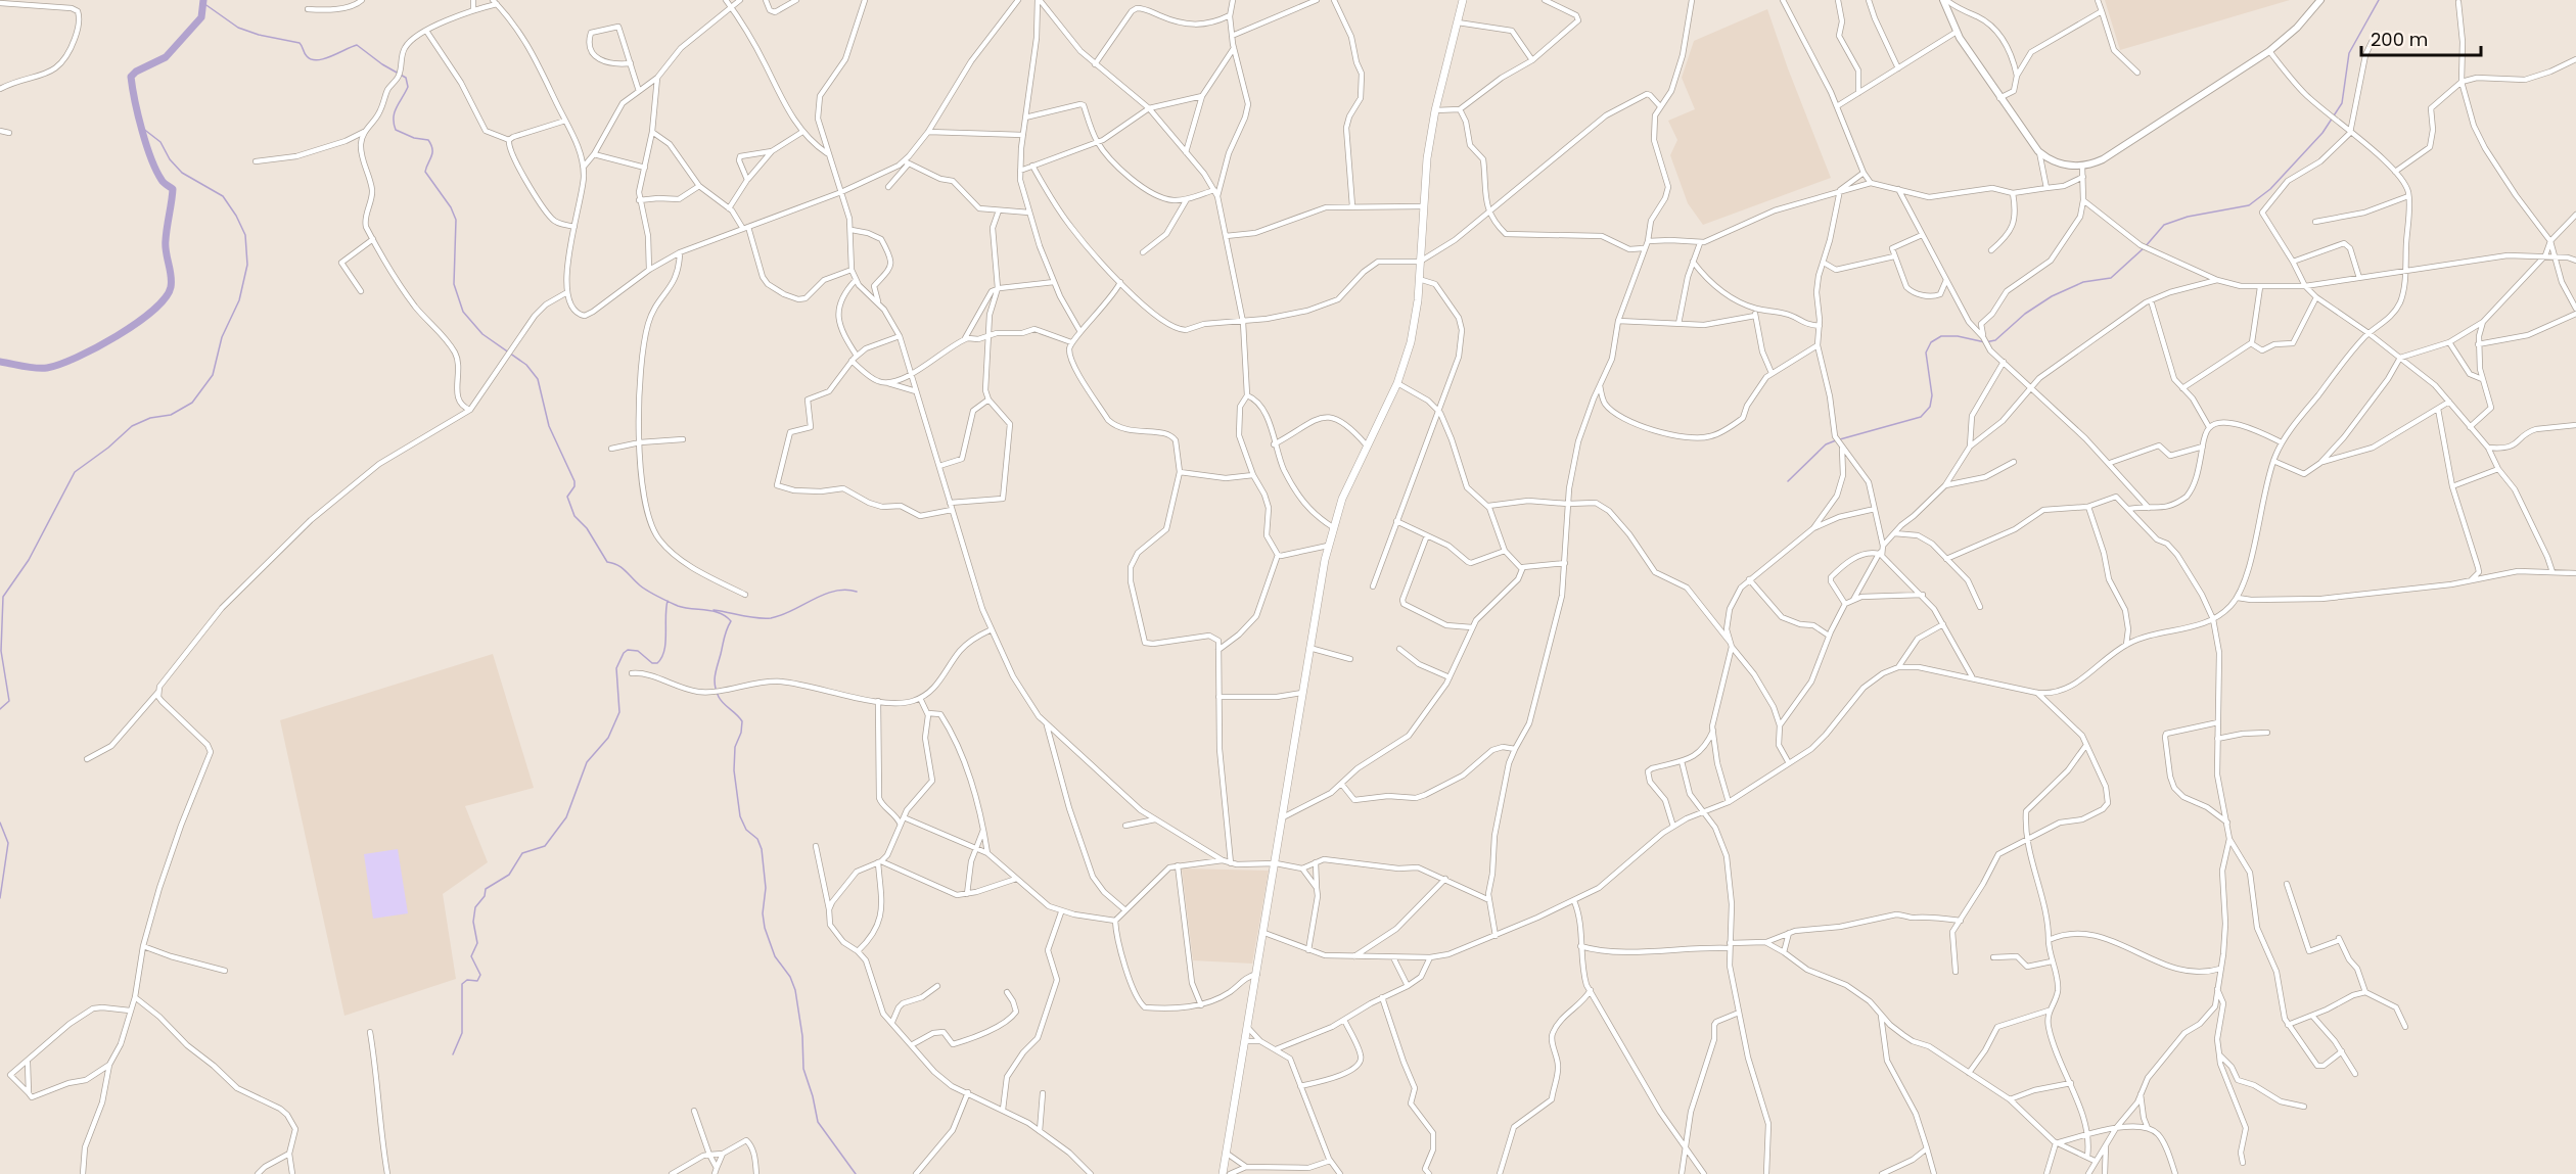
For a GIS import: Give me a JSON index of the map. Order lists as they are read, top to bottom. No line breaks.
{"scale_bar":"200 m"}
